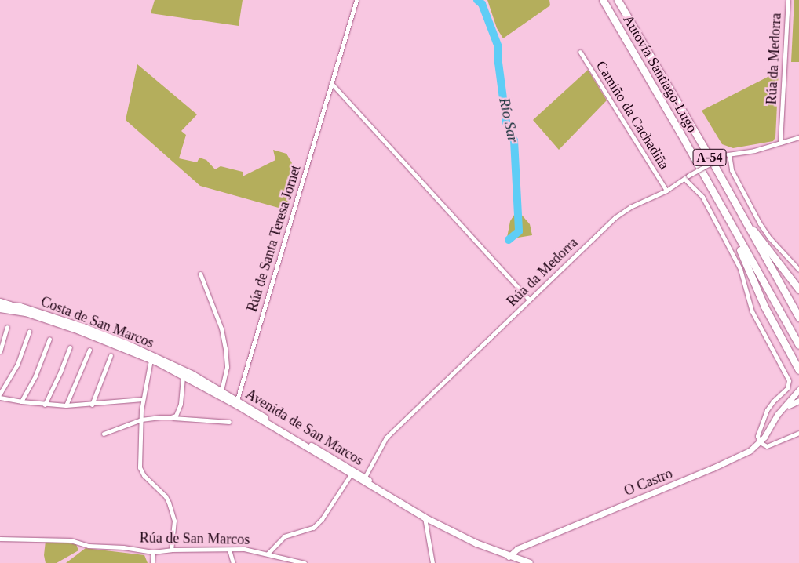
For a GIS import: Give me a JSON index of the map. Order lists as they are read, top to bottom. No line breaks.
{"streets":{"highway":["Autovía Santiago-Lugo","A-54"],"main road":["Costa de San Marcos","Avenida de San Marcos"],"street":["Rúa da Medorra","Camiño da Cachadiña","Rúa de Santa Teresa Jornet","O Castro","Rúa de San Marcos"]},"crossings":[["Rúa da Medorra","Camiño da Cachadiña"],["Rúa da Medorra","Avenida de San Marcos"],["Rúa de Santa Teresa Jornet","Avenida de San Marcos"],["Costa de San Marcos","Avenida de San Marcos"],["Avenida de San Marcos","O Castro"]],"water":["Río Sar"]}
